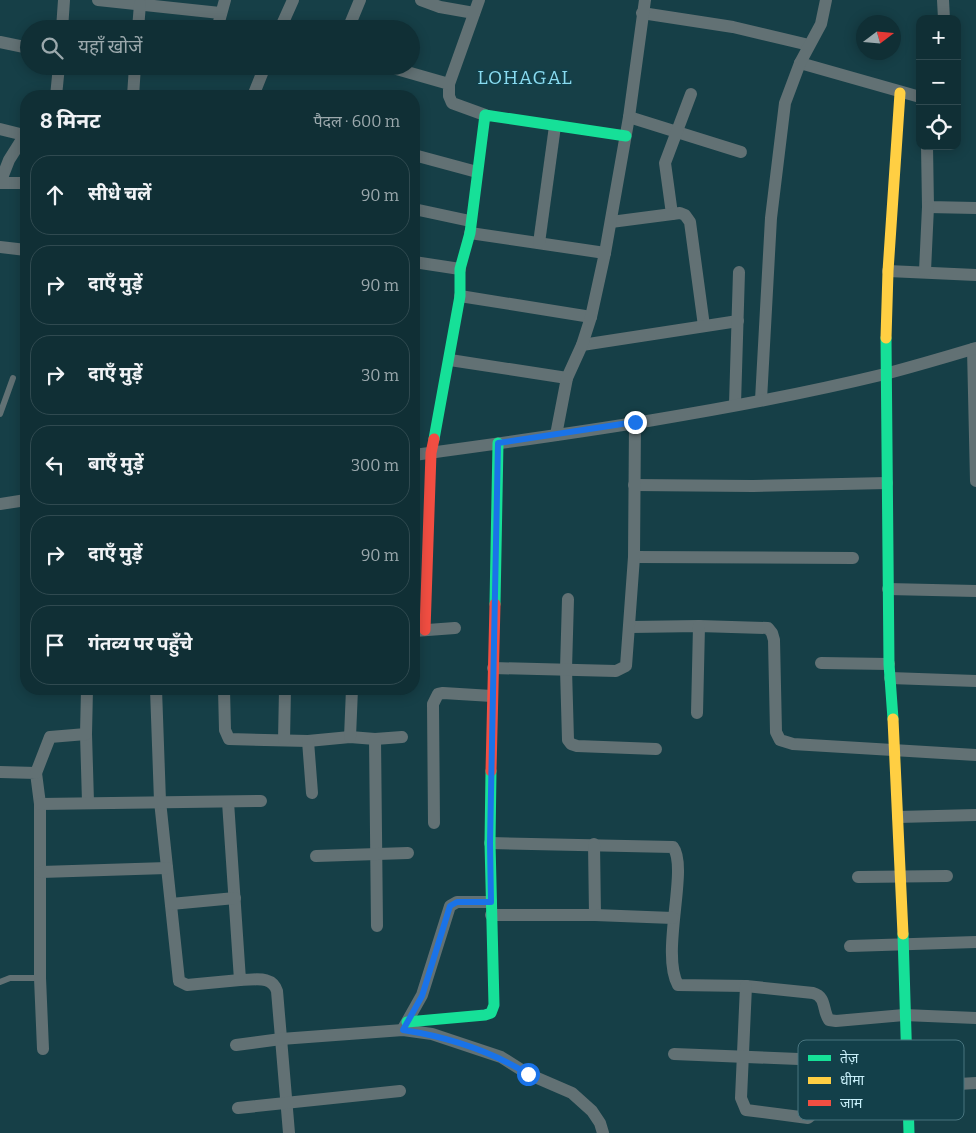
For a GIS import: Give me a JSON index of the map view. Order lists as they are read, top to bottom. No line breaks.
{"districts":["LOHAGAL"],"legend":["तेज़","धीमा","जाम"],"north":"right","page":{"map_buttons":["+","−"],"search":"यहाँ खोजें","heading":["8 मिनट","पैदल · 600 m"],"list":[["सीधे चलें","90 m"],["दाएँ मुड़ें","90 m"],["दाएँ मुड़ें","30 m"],["बाएँ मुड़ें","300 m"],["दाएँ मुड़ें","90 m"],"गंतव्य पर पहुँचे"]}}
